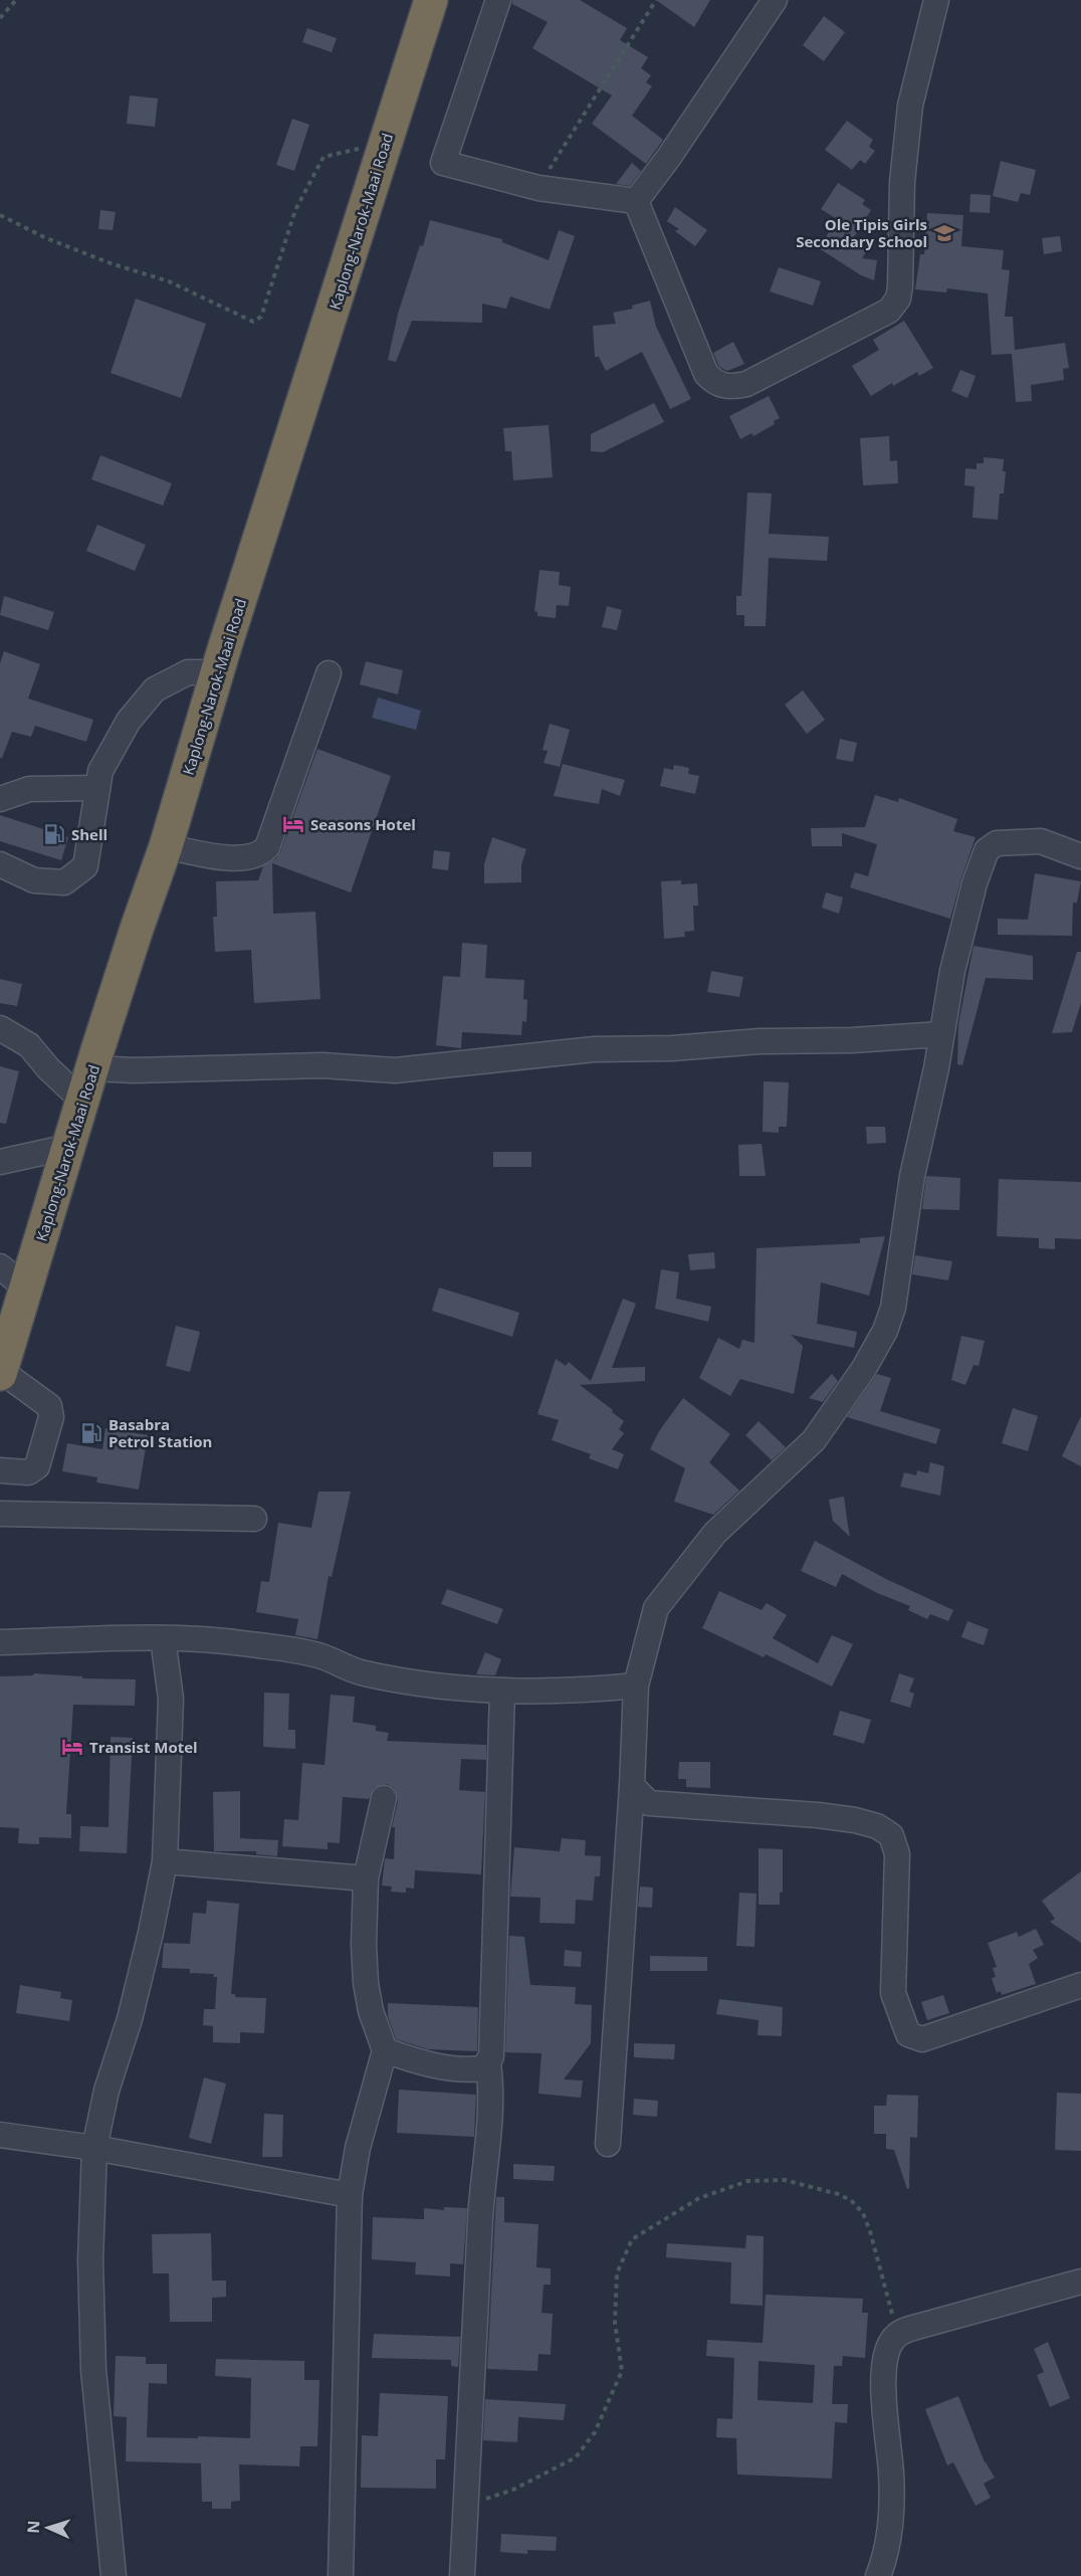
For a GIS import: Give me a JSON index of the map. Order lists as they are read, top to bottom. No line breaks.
{"streets":{"highway":["Kaplong-Narok-Maai Road"]},"places":{"school or university":["Ole Tipis Girls Secondary School"],"hotel":["Seasons Hotel","Transist Motel"],"fuel station":["Shell","Basabra Petrol Station"]},"north":"left"}
